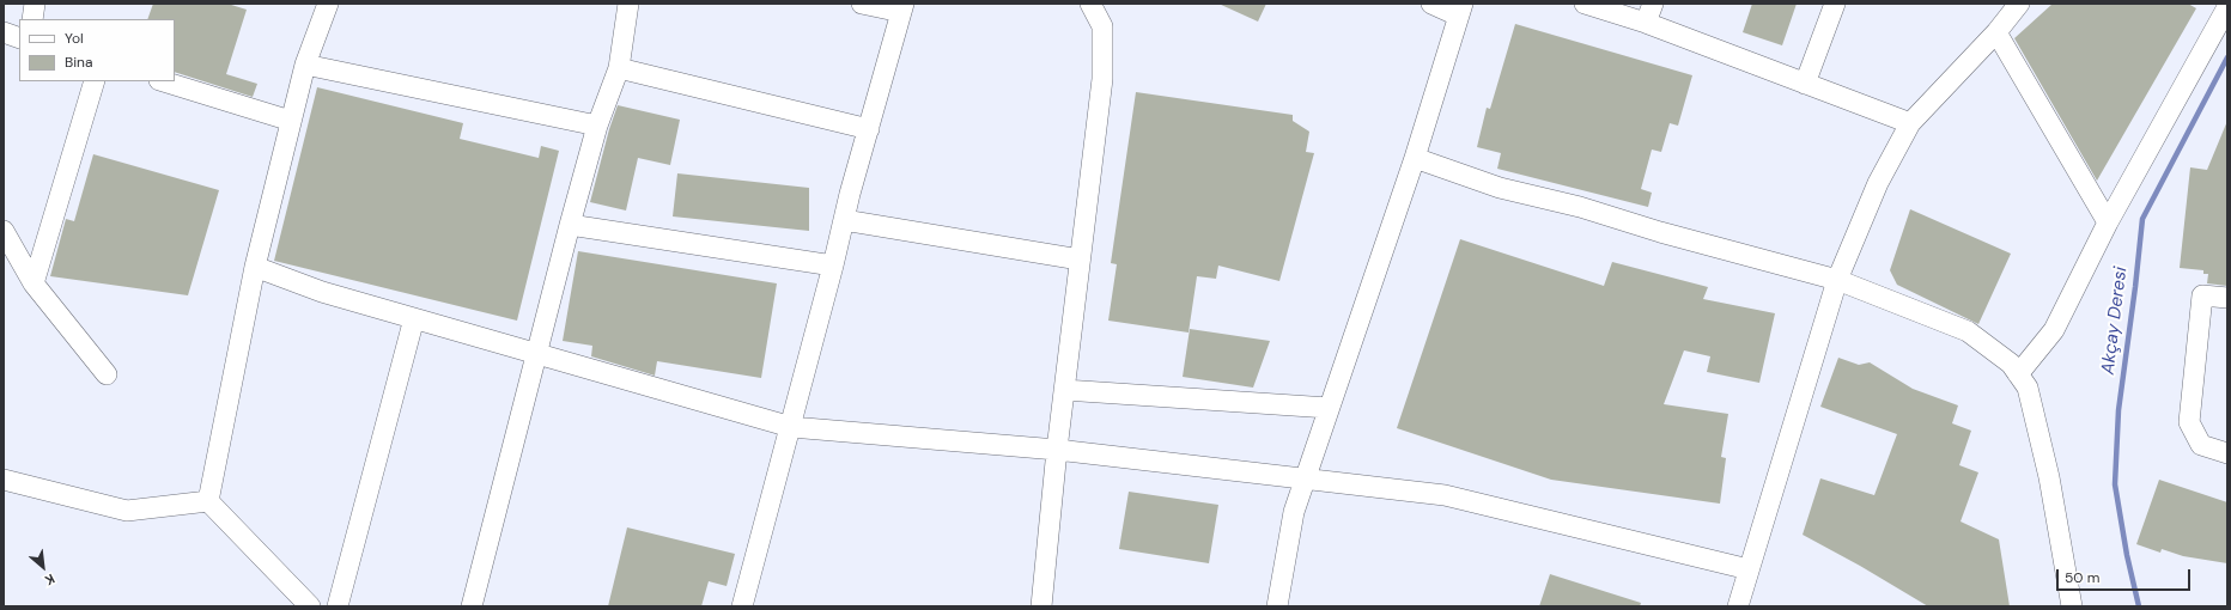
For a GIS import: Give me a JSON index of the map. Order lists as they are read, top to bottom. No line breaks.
{"water":["Akçay Deresi"],"legend":["Yol","Bina"],"scale_bar":"50 m","north":"bottom right"}
